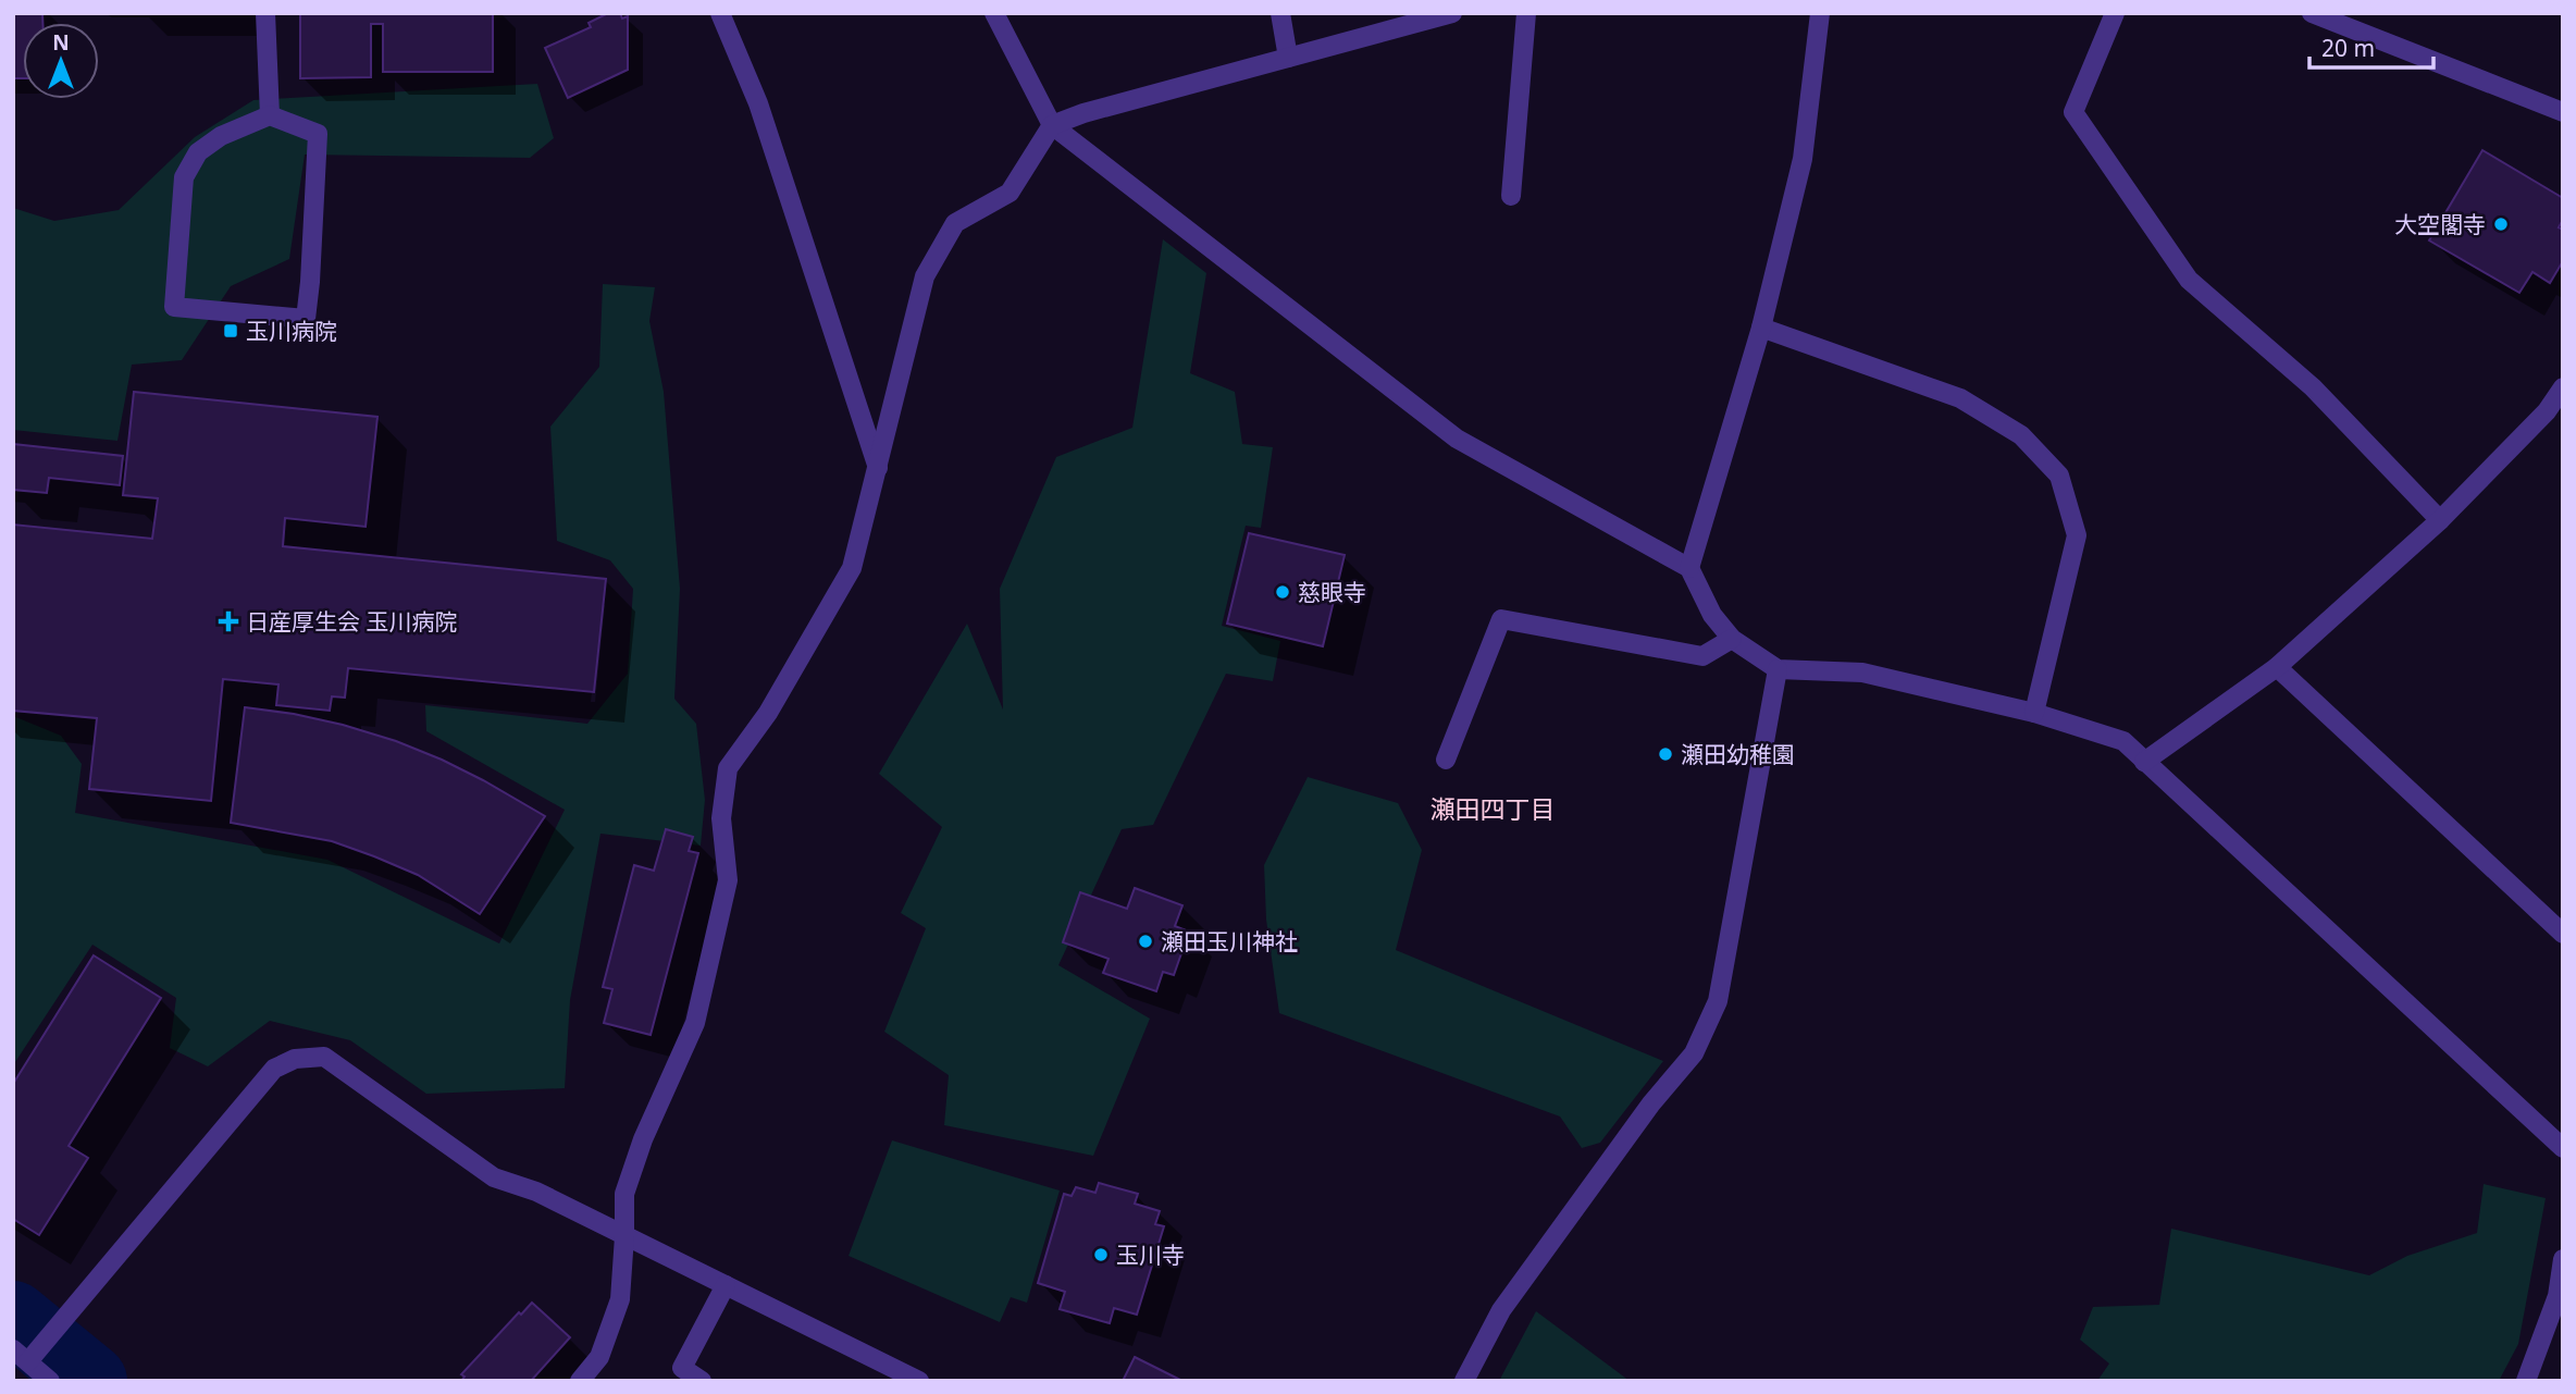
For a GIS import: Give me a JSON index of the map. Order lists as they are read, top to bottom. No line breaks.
{"districts":["瀬田四丁目"],"places":{"other":["大空閣寺","慈眼寺","瀬田幼稚園","瀬田玉川神社","玉川寺"],"transit":["玉川病院"],"health":["日産厚生会 玉川病院"]},"scale_bar":"20 m","north":"top"}
